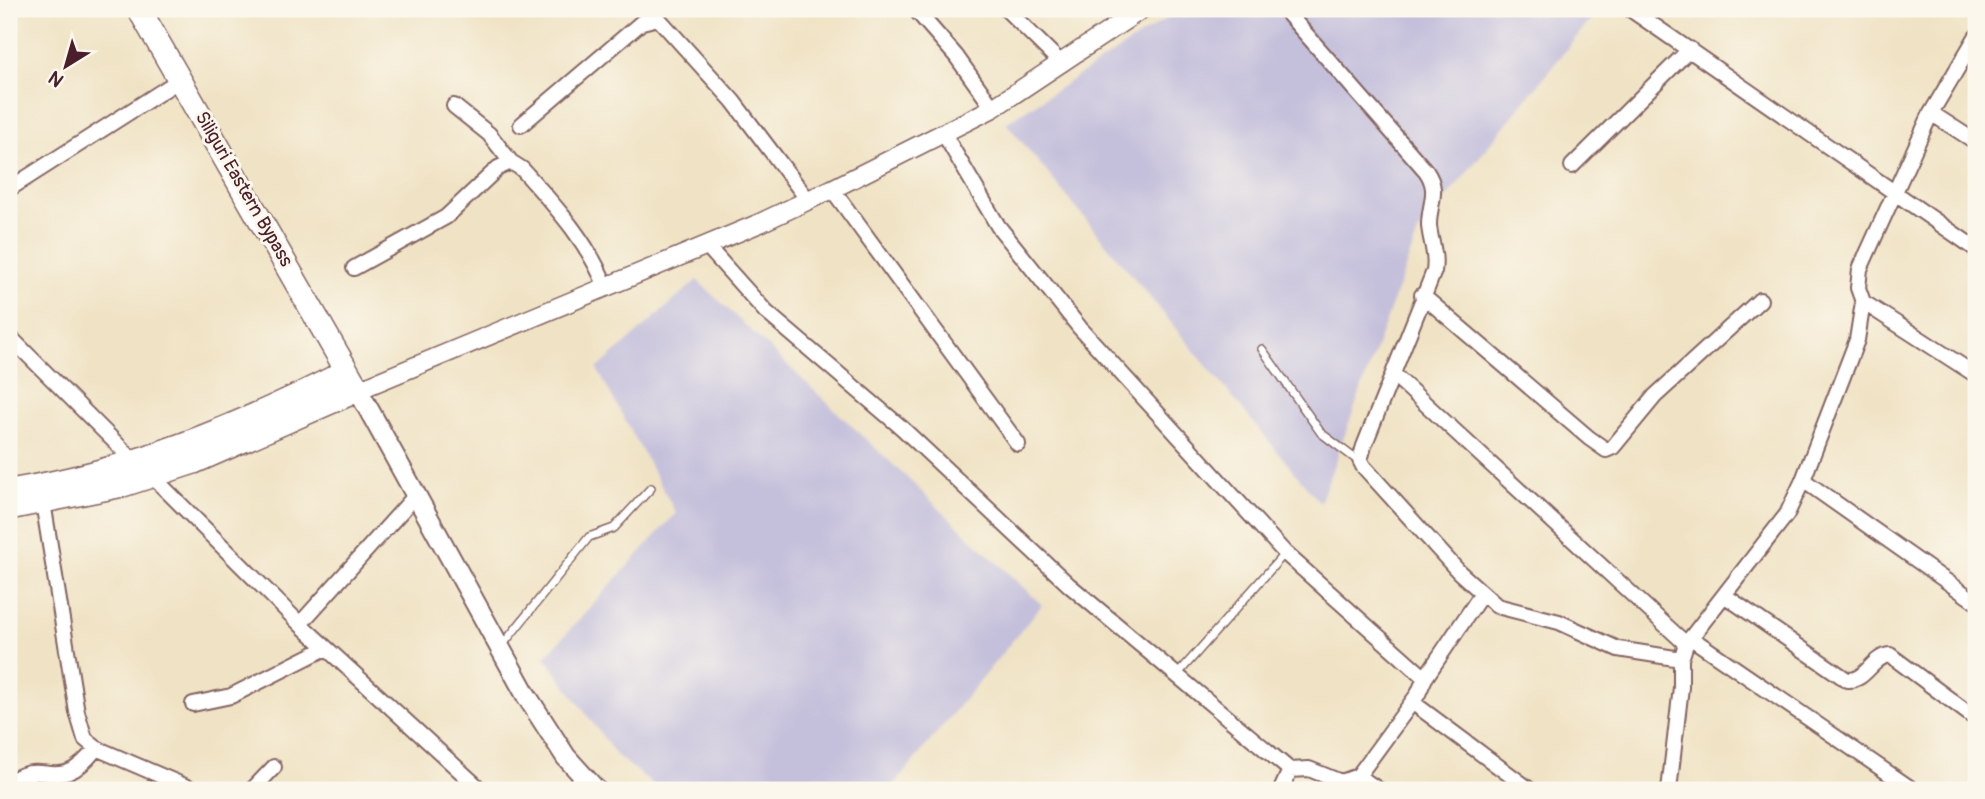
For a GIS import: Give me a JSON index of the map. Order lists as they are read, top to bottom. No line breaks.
{"streets":{"main road":["Siliguri Eastern Bypass"]},"north":"bottom left"}
